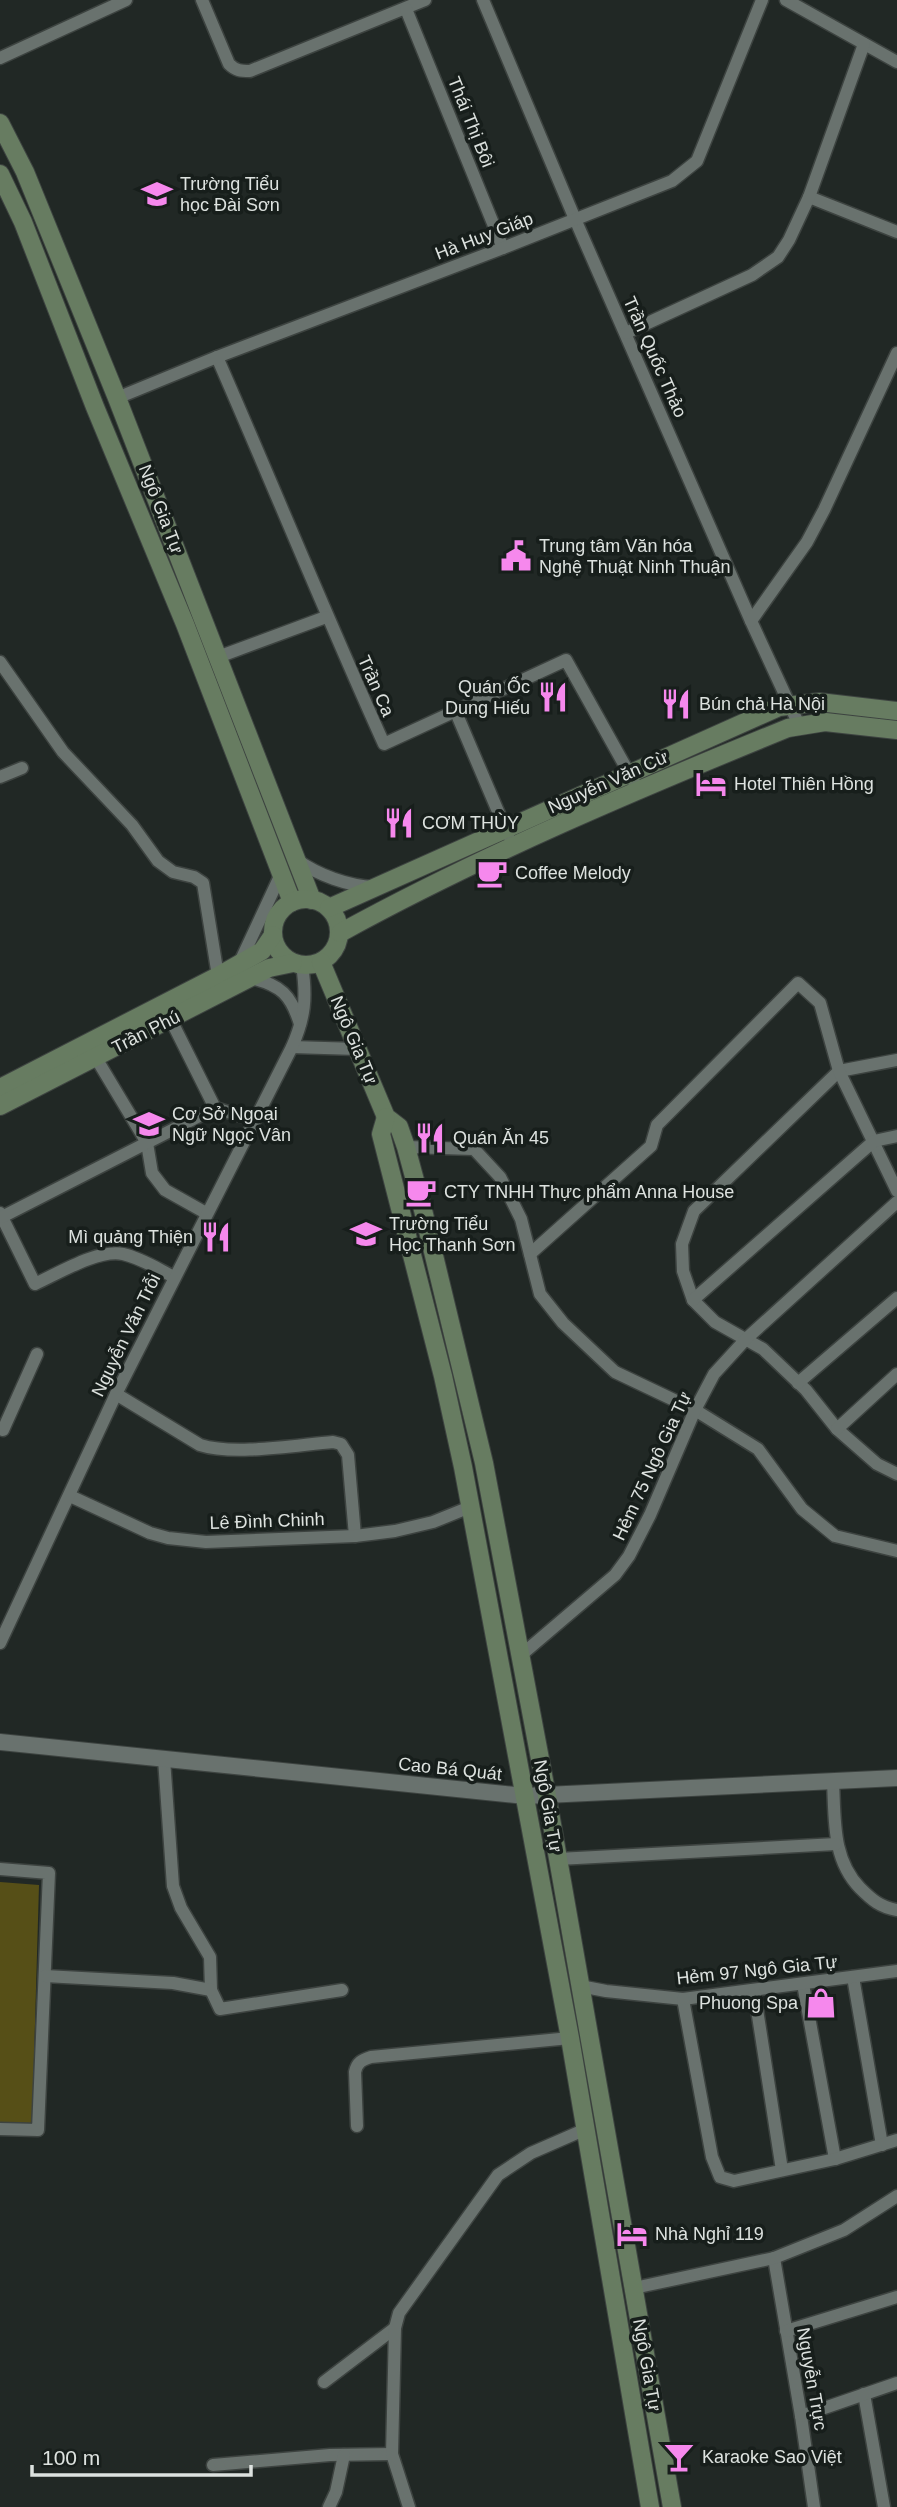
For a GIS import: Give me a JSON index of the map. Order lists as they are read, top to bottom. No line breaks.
{"streets":{"main road":["Ngô Gia Tự","Nguyễn Văn Cừ","Trần Phú"],"street":["Thái Thị Bôi","Hà Huy Giáp","Trần Quốc Thảo","Trần Ca","Nguyễn Văn Trỗi","Hẻm 75 Ngô Gia Tự","Lê Đình Chinh","Cao Bá Quát","Hẻm 97 Ngô Gia Tự","Nguyễn Trực"]},"crossings":[["Thái Thị Bôi","Hà Huy Giáp"],["Hà Huy Giáp","Trần Quốc Thảo"],["Hà Huy Giáp","Ngô Gia Tự"],["Hà Huy Giáp","Trần Ca"],["Trần Quốc Thảo","Nguyễn Văn Cừ"],["Ngô Gia Tự","Nguyễn Văn Cừ"],["Ngô Gia Tự","Trần Phú"],["Ngô Gia Tự","Nguyễn Văn Trỗi"],["Ngô Gia Tự","Hẻm 75 Ngô Gia Tự"],["Ngô Gia Tự","Lê Đình Chinh"],["Ngô Gia Tự","Cao Bá Quát"],["Ngô Gia Tự","Hẻm 97 Ngô Gia Tự"],["Trần Ca","Nguyễn Văn Cừ"],["Nguyễn Văn Cừ","Trần Phú"],["Nguyễn Văn Cừ","Nguyễn Văn Trỗi"],["Trần Phú","Nguyễn Văn Trỗi"],["Nguyễn Văn Trỗi","Lê Đình Chinh"]],"places":{"school or university":["Trường Tiểu học Đài Sơn","Cơ Sở Ngoại Ngữ Ngọc Vân","Trường Tiểu Học Thanh Sơn"],"public building":["Trung tâm Văn hóa Nghệ Thuật Ninh Thuận"],"restaurant":["Quán Ốc Dung Hiếu","Bún chả Hà Nội","CƠM THÙY","Quán Ăn 45","Mì quảng Thiện"],"hotel":["Hotel Thiên Hồng","Nhà Nghỉ 119"],"cafe":["Coffee Melody","CTY TNHH Thực phẩm Anna House"],"shop":["Phuong Spa"],"bar":["Karaoke Sao Việt"]},"scale_bar":"100 m"}
